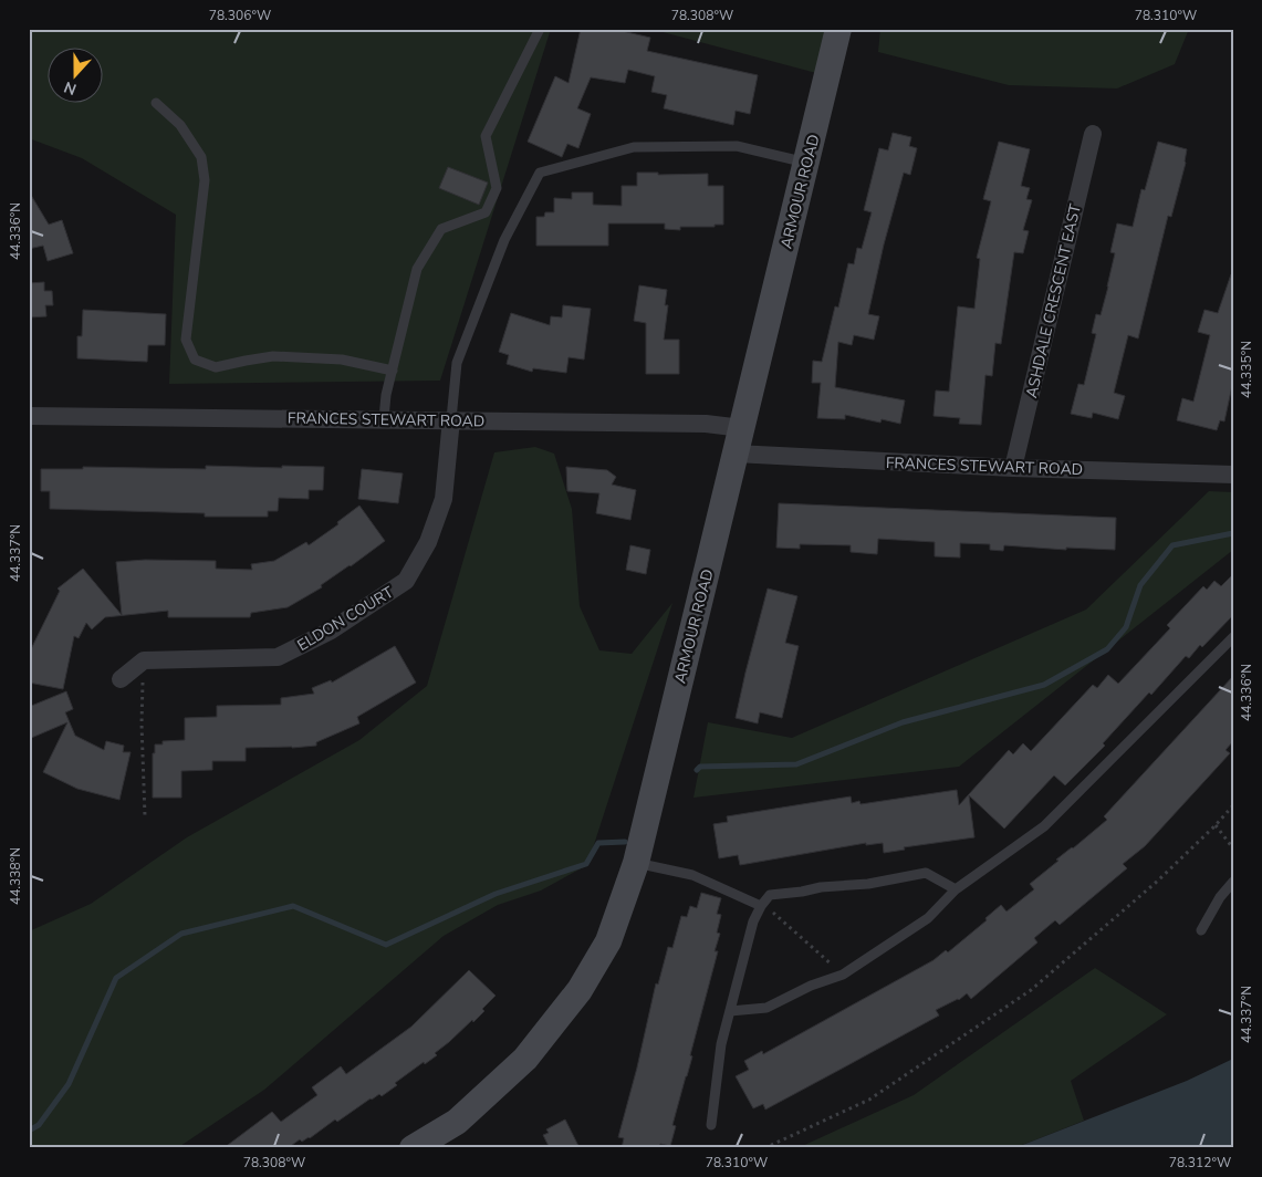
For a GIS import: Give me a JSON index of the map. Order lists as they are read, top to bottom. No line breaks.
{"streets":{"main road":["ARMOUR ROAD"],"street":["ASHDALE CRESCENT EAST","FRANCES STEWART ROAD","ELDON COURT"]},"crossings":[["ARMOUR ROAD","FRANCES STEWART ROAD"],["ASHDALE CRESCENT EAST","FRANCES STEWART ROAD"],["FRANCES STEWART ROAD","ELDON COURT"]],"north":"bottom","coordinates":["78.306°W","78.308°W","78.310°W","44.336°N","44.335°N","44.337°N","44.338°N","78.312°W"]}
